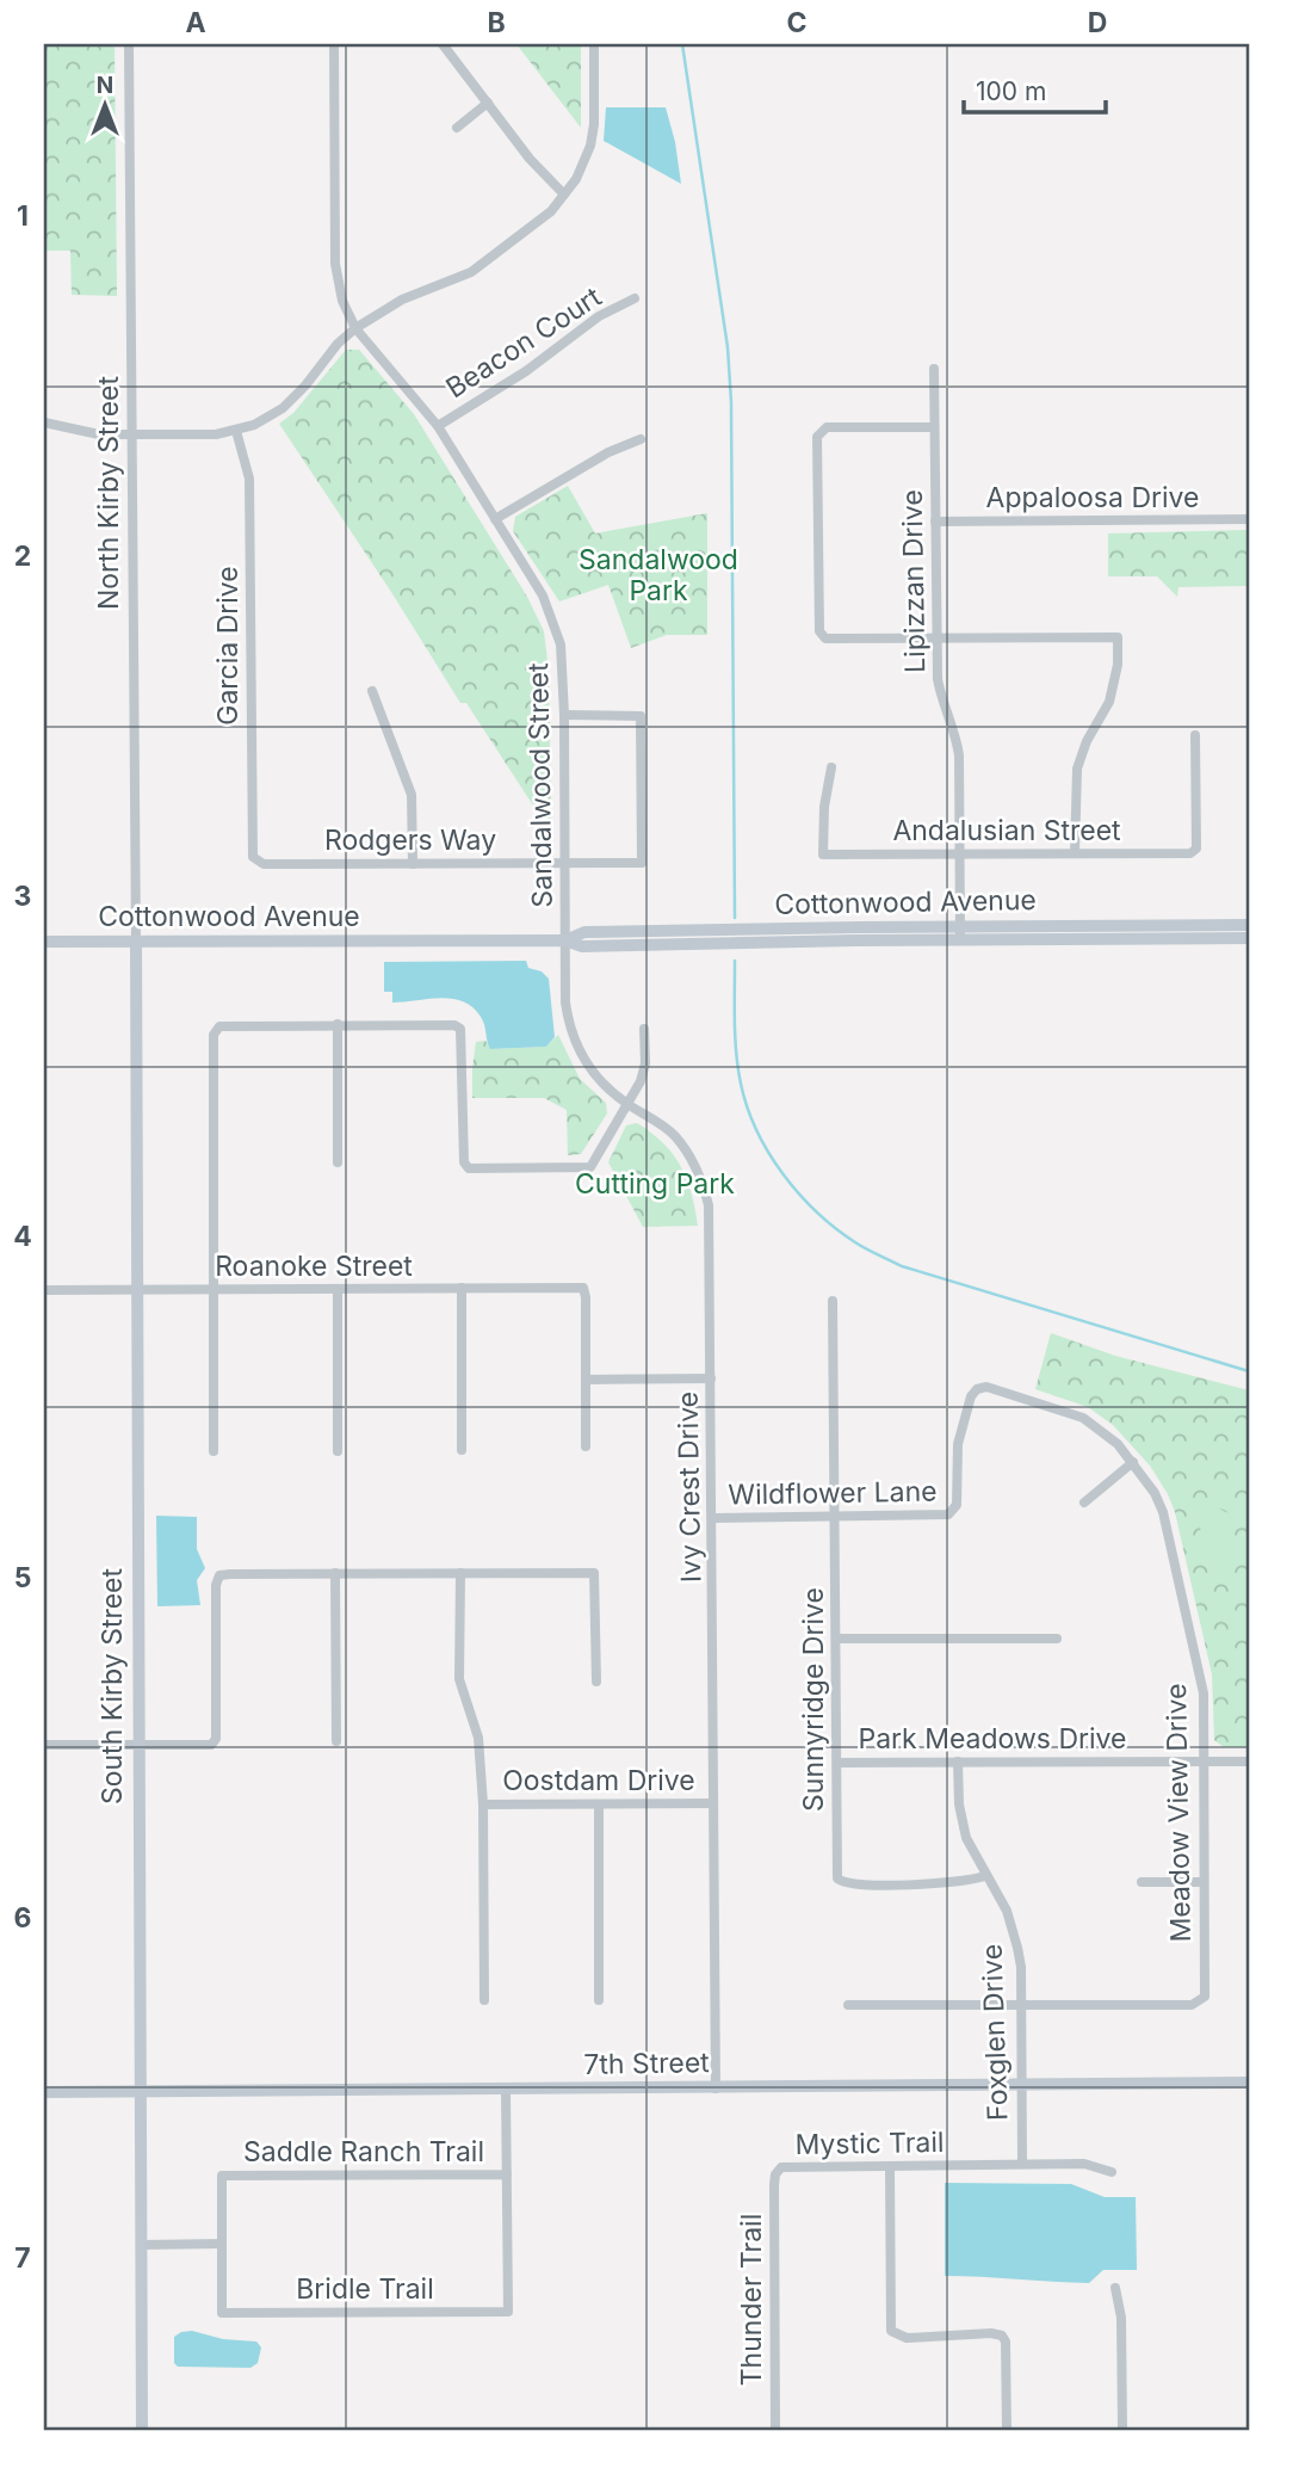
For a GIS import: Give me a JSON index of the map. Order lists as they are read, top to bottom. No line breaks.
{"streets":{"street":["Beacon Court","North Kirby Street","Appaloosa Drive","Lipizzan Drive","Garcia Drive","Sandalwood Street","Andalusian Street","Rodgers Way","Cottonwood Avenue","Roanoke Street","Ivy Crest Drive","Wildflower Lane","South Kirby Street","Sunnyridge Drive","Park Meadows Drive","Oostdam Drive","Meadow View Drive","Foxglen Drive","7th Street","Mystic Trail","Saddle Ranch Trail","Bridle Trail","Thunder Trail"]},"crossings":[["Beacon Court","Sandalwood Street"],["North Kirby Street","Cottonwood Avenue"],["North Kirby Street","South Kirby Street"],["Appaloosa Drive","Lipizzan Drive"],["Lipizzan Drive","Andalusian Street"],["Lipizzan Drive","Cottonwood Avenue"],["Garcia Drive","Rodgers Way"],["Sandalwood Street","Rodgers Way"],["Sandalwood Street","Cottonwood Avenue"],["Sandalwood Street","Ivy Crest Drive"],["Cottonwood Avenue","Ivy Crest Drive"],["Cottonwood Avenue","South Kirby Street"],["Roanoke Street","South Kirby Street"],["Ivy Crest Drive","Wildflower Lane"],["Ivy Crest Drive","Oostdam Drive"],["Ivy Crest Drive","7th Street"],["Wildflower Lane","Sunnyridge Drive"],["Wildflower Lane","Meadow View Drive"],["South Kirby Street","7th Street"],["Sunnyridge Drive","Park Meadows Drive"],["Sunnyridge Drive","Foxglen Drive"],["Park Meadows Drive","Meadow View Drive"],["Park Meadows Drive","Foxglen Drive"],["Meadow View Drive","Foxglen Drive"],["Foxglen Drive","7th Street"],["Foxglen Drive","Mystic Trail"],["Mystic Trail","Thunder Trail"],["Saddle Ranch Trail","Bridle Trail"]],"parks":["Sandalwood Park","Cutting Park"],"scale_bar":"100 m","north":"top","grid":{"columns":["A","B","C","D"],"rows":["1","2","3","4","5","6","7"]}}
